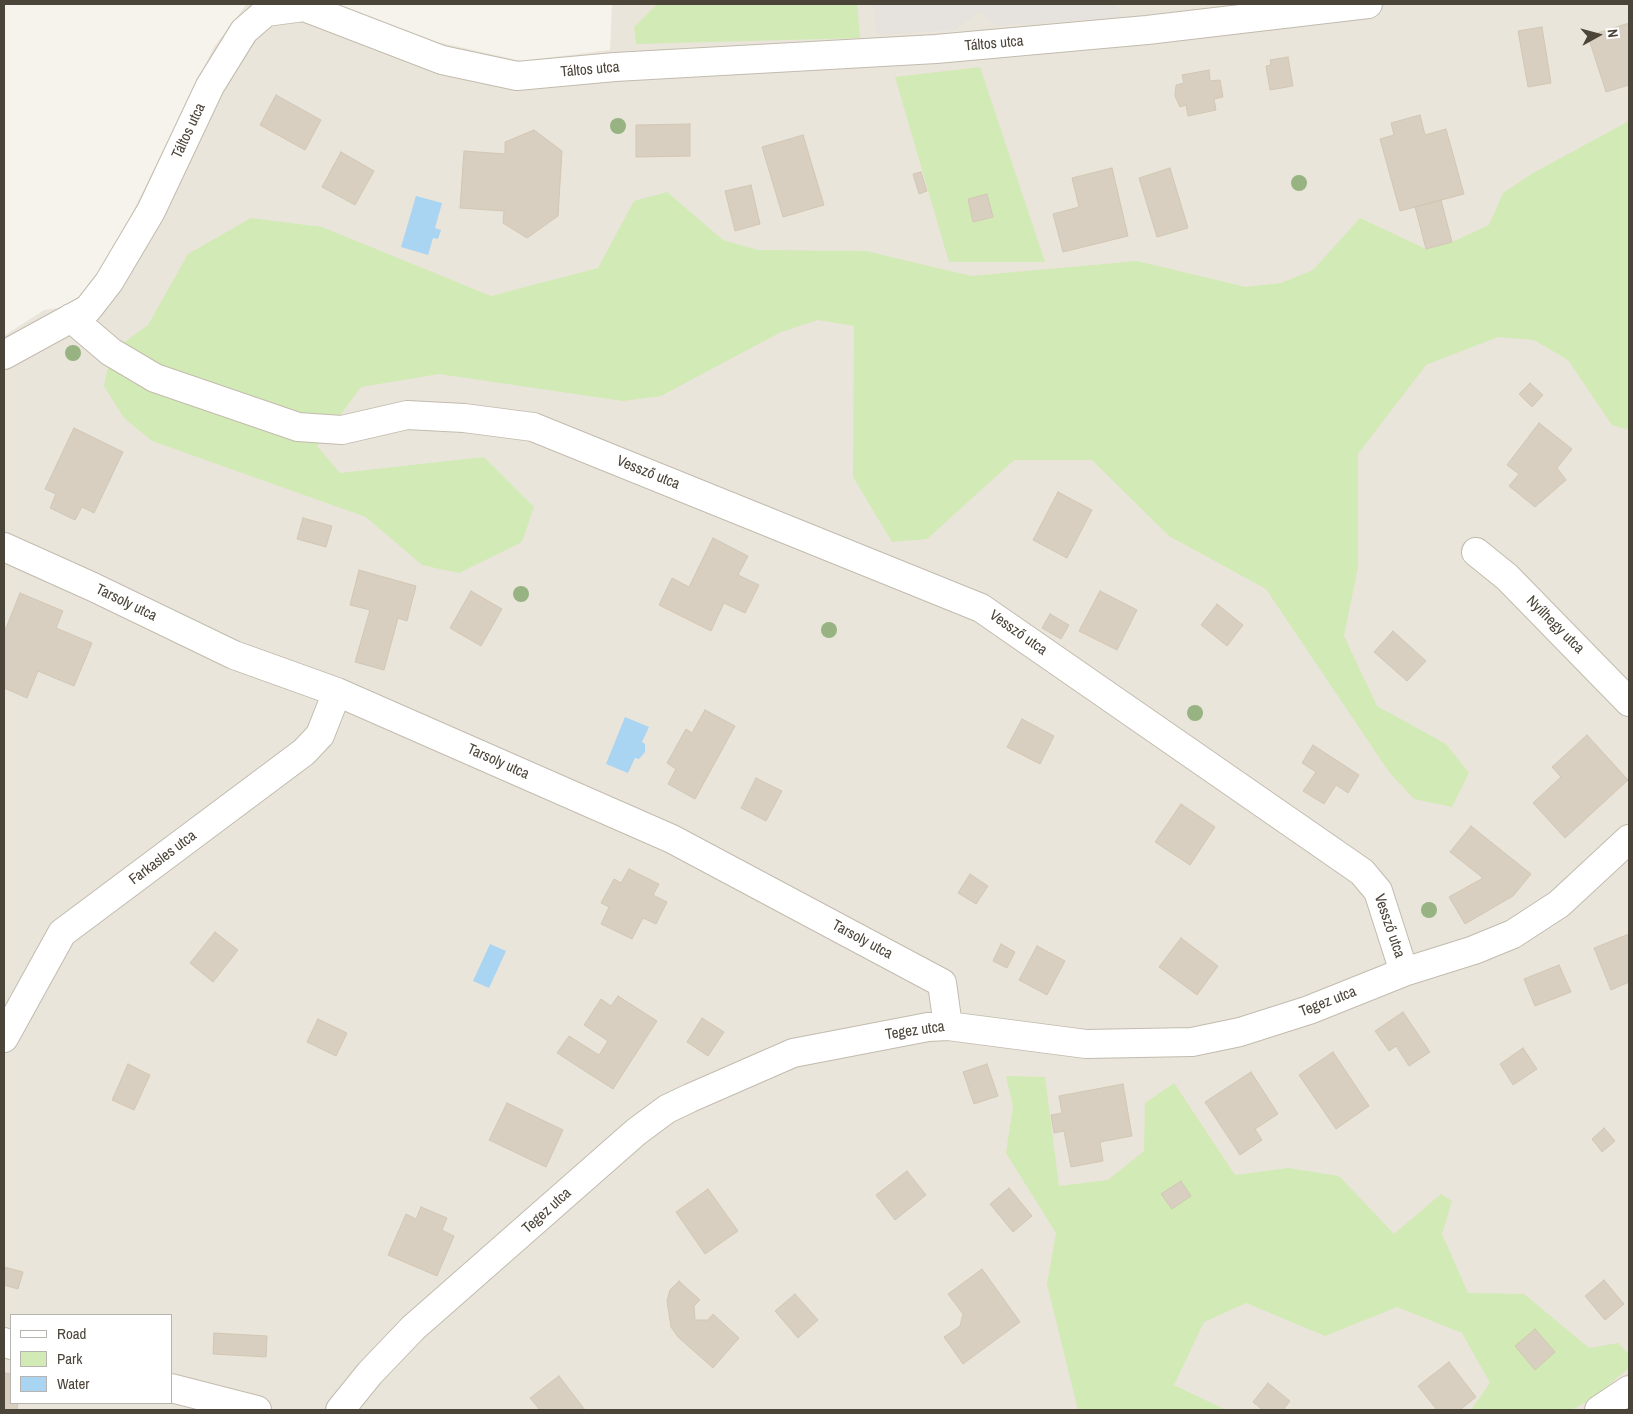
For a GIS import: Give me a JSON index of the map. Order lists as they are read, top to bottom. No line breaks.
{"streets":{"street":["Táltos utca","Vessző utca","Tarsoly utca","Nyílhegy utca","Farkasles utca","Tegez utca"]},"crossings":[["Táltos utca","Vessző utca"],["Vessző utca","Tegez utca"],["Tarsoly utca","Farkasles utca"],["Tarsoly utca","Tegez utca"]],"legend":["Road","Park","Water"],"north":"right"}
